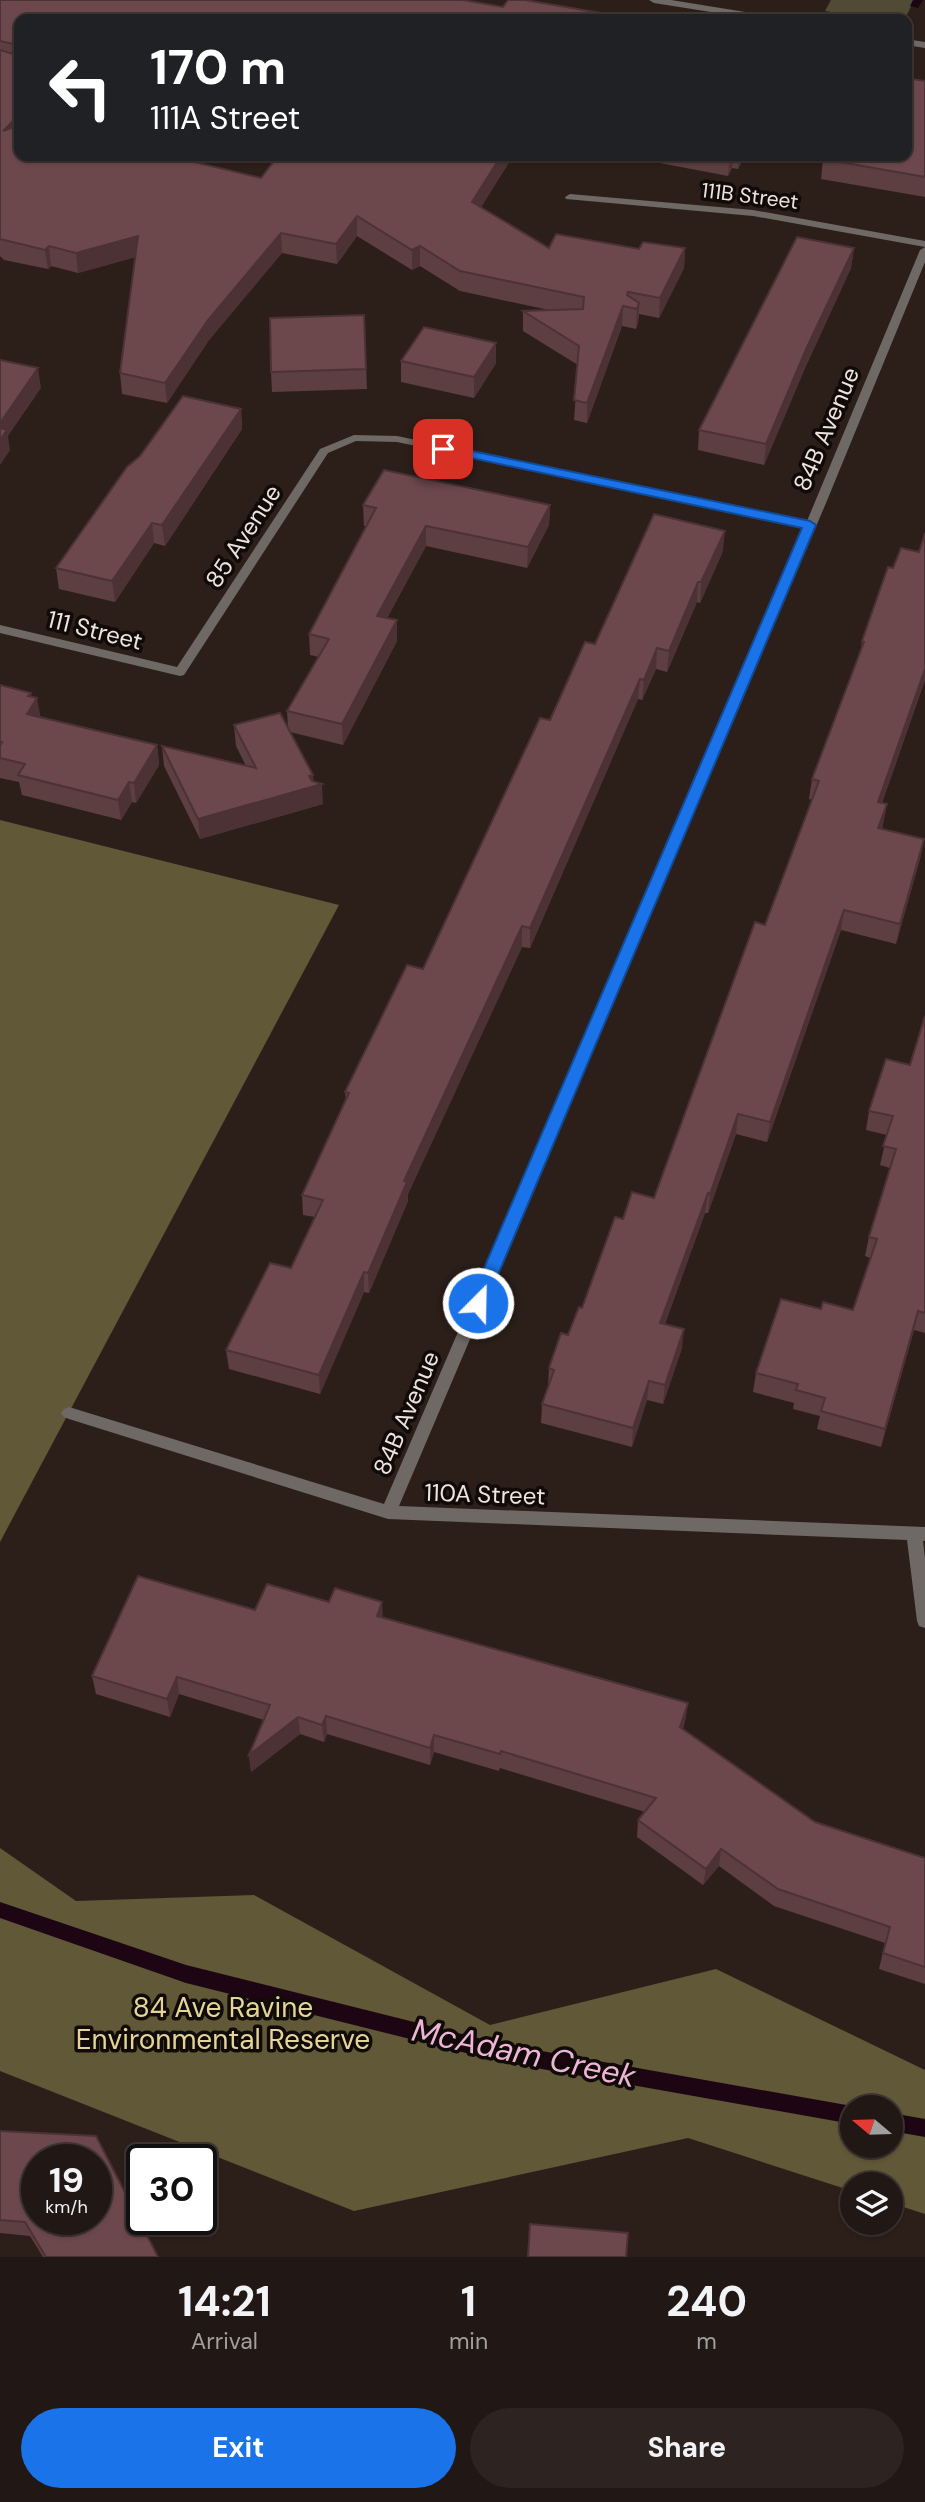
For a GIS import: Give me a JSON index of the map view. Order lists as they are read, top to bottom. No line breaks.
{"streets":{"street":["111B Street","84B Avenue","85 Avenue","111 Street","110A Street"]},"crossings":[["84B Avenue","85 Avenue"],["84B Avenue","110A Street"],["85 Avenue","111 Street"]],"water":["McAdam Creek"],"parks":["84 Ave Ravine Environmental Reserve"],"north":"left","page":{"turn":["170 m","111A Street"],"speed":"19 km/h","limit":"30","eta":["14:21","Arrival","1","min","240","m"],"buttons":["Exit","Share"]}}
